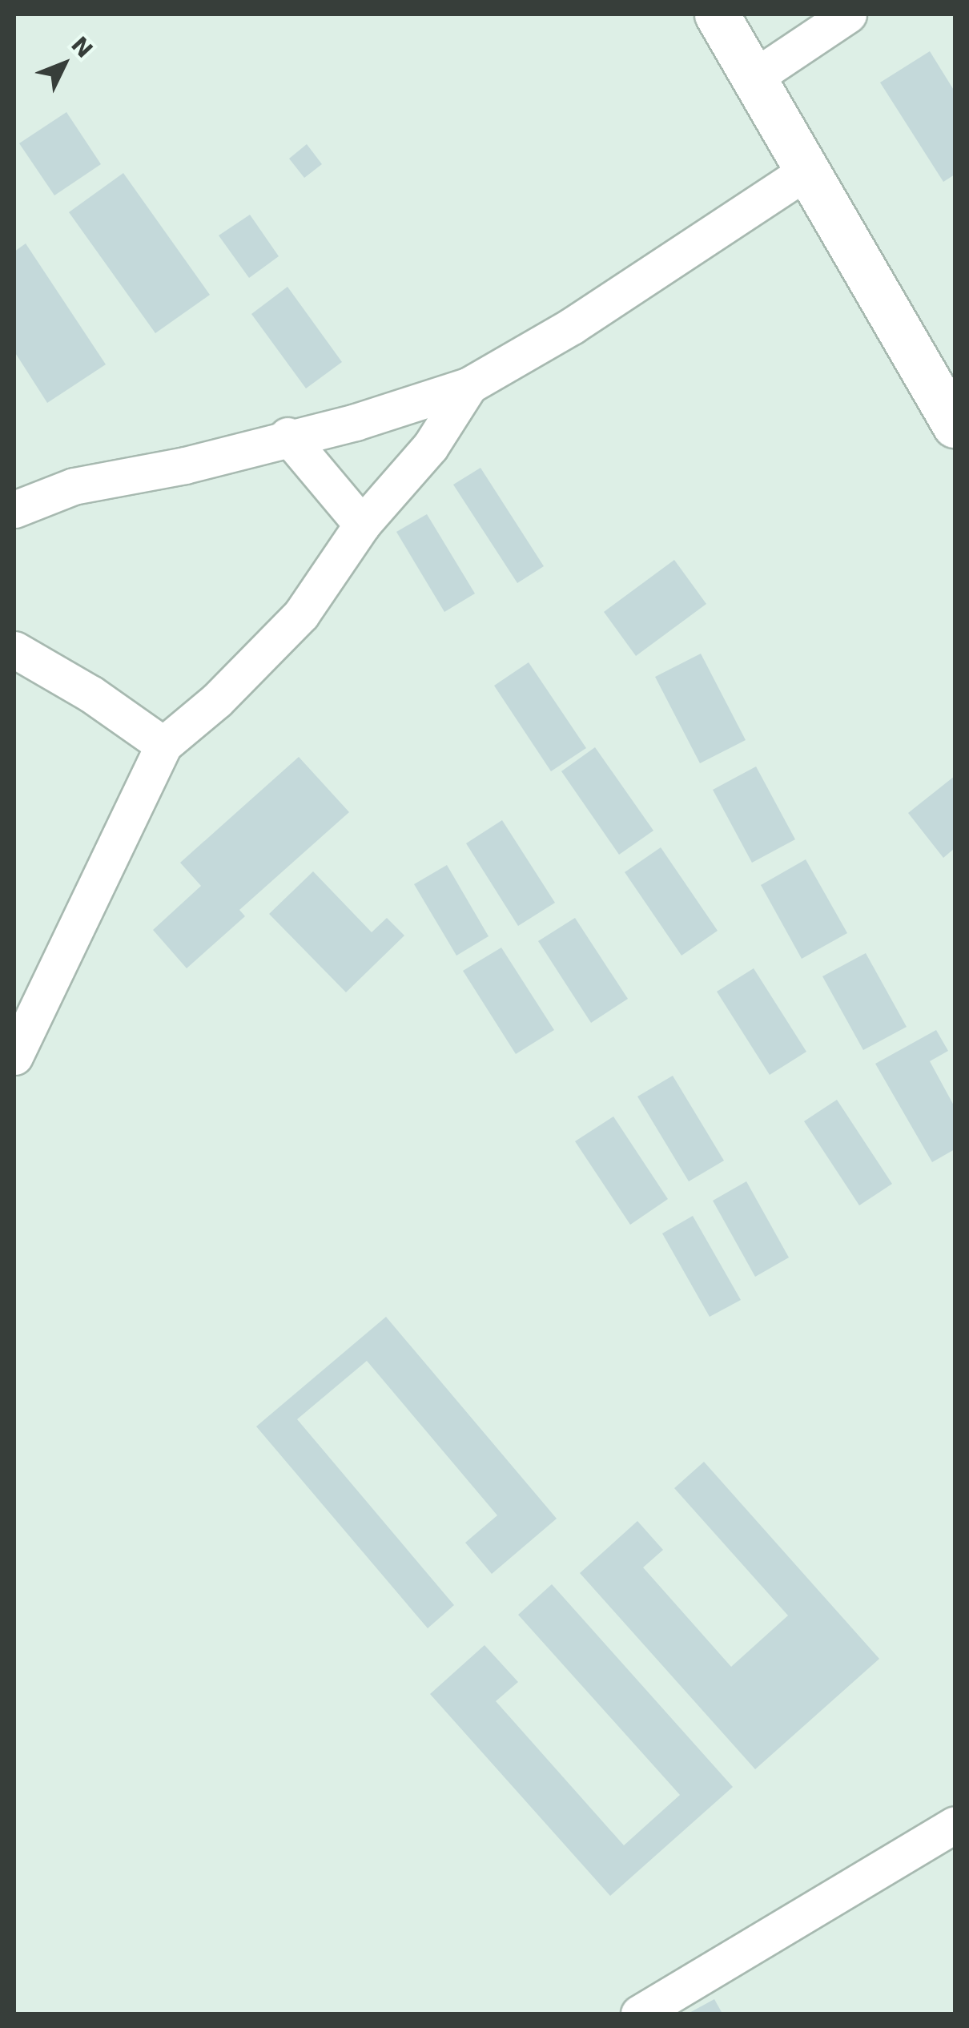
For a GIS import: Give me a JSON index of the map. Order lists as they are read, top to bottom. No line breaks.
{"north":"top right"}
